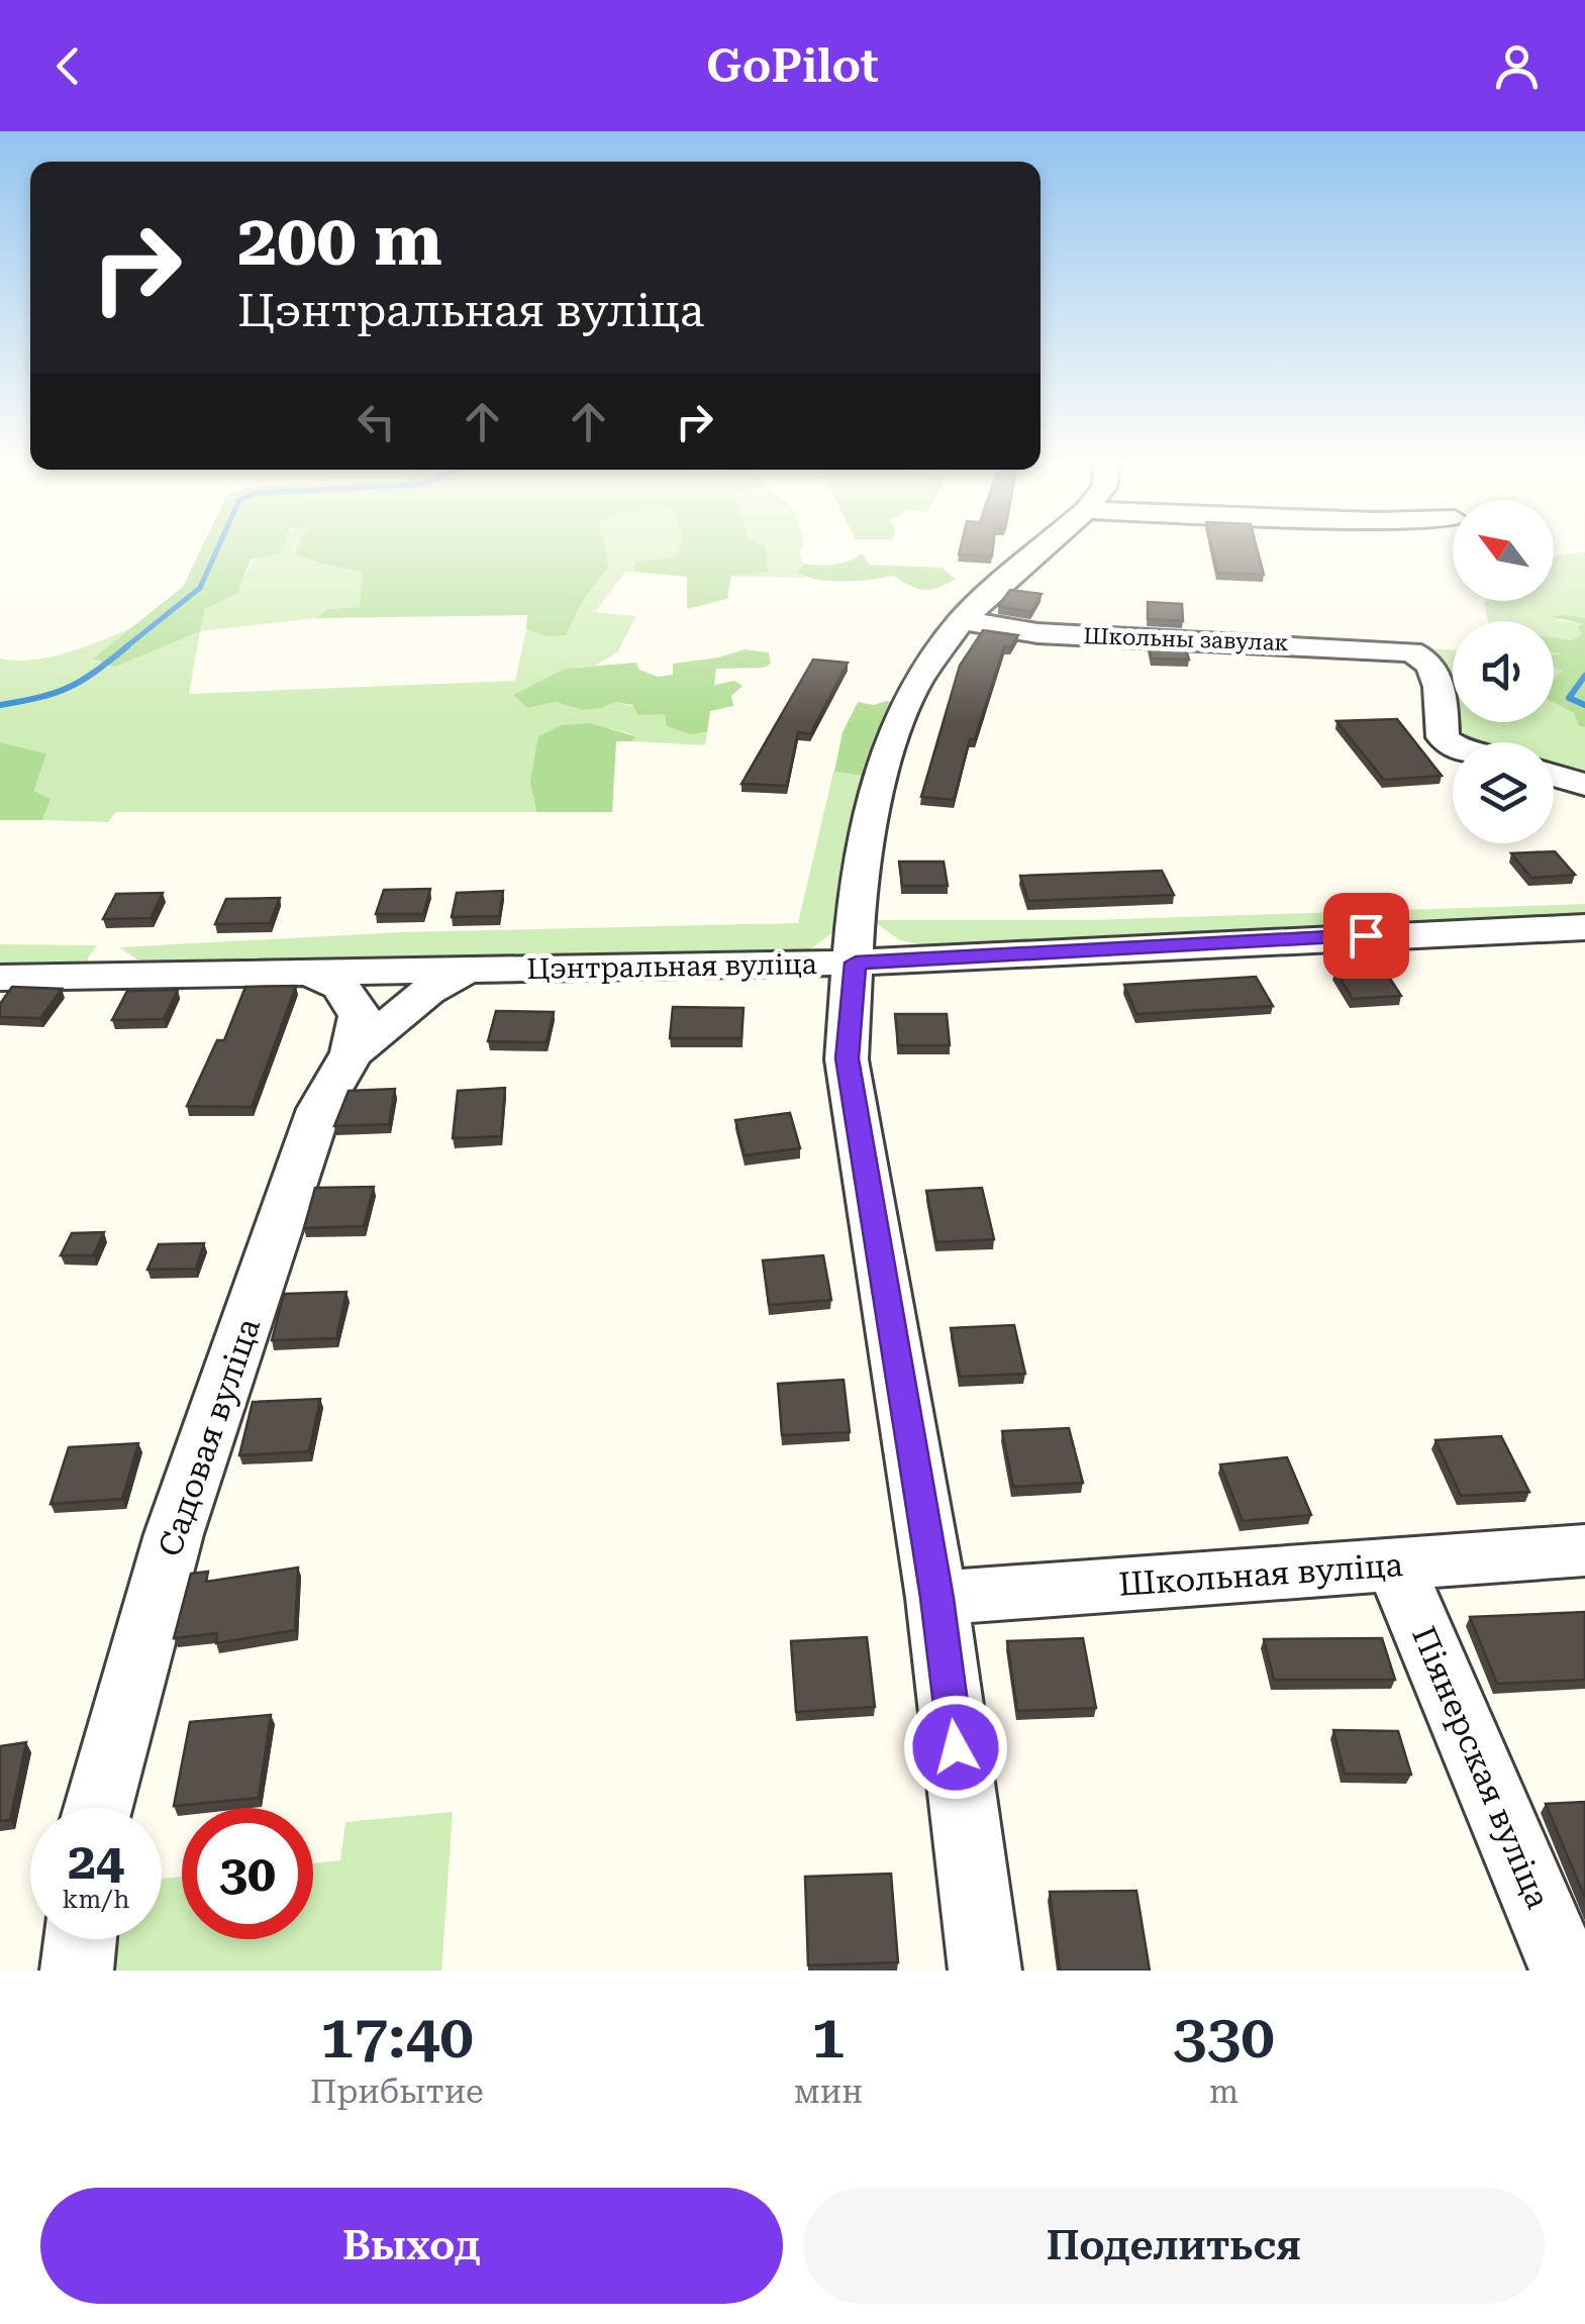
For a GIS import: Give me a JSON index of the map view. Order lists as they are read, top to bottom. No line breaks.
{"streets":{"street":["Школьны завулак","Цэнтральная вуліца","Садовая вуліца","Школьная вуліца","Піянерская вуліца"]},"crossings":[["Цэнтральная вуліца","Садовая вуліца"],["Школьная вуліца","Піянерская вуліца"]],"north":"top left","page":{"header":"GoPilot","turn":["200 m","Цэнтральная вуліца"],"speed":"24 km/h","limit":"30","eta":["17:40","Прибытие","1","мин","330","m"],"buttons":["Выход","Поделиться"]}}
